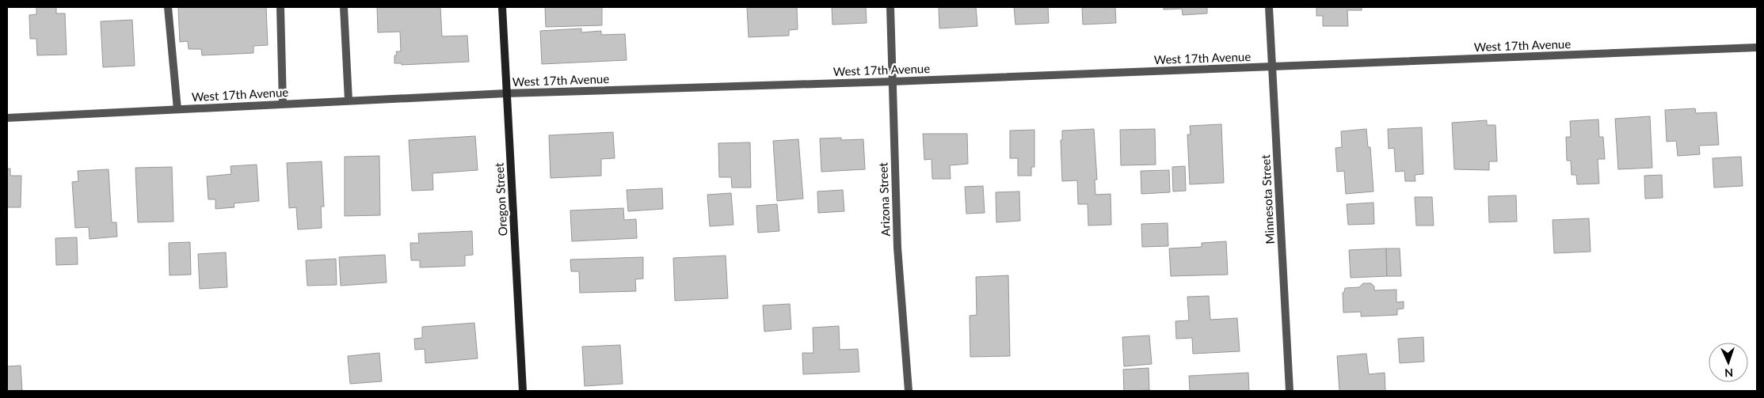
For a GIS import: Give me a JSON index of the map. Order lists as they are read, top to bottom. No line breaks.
{"streets":{"main road":["Oregon Street"],"street":["West 17th Avenue","Arizona Street","Minnesota Street"]},"crossings":[["West 17th Avenue","Oregon Street"],["West 17th Avenue","Arizona Street"],["West 17th Avenue","Minnesota Street"]],"north":"bottom"}
